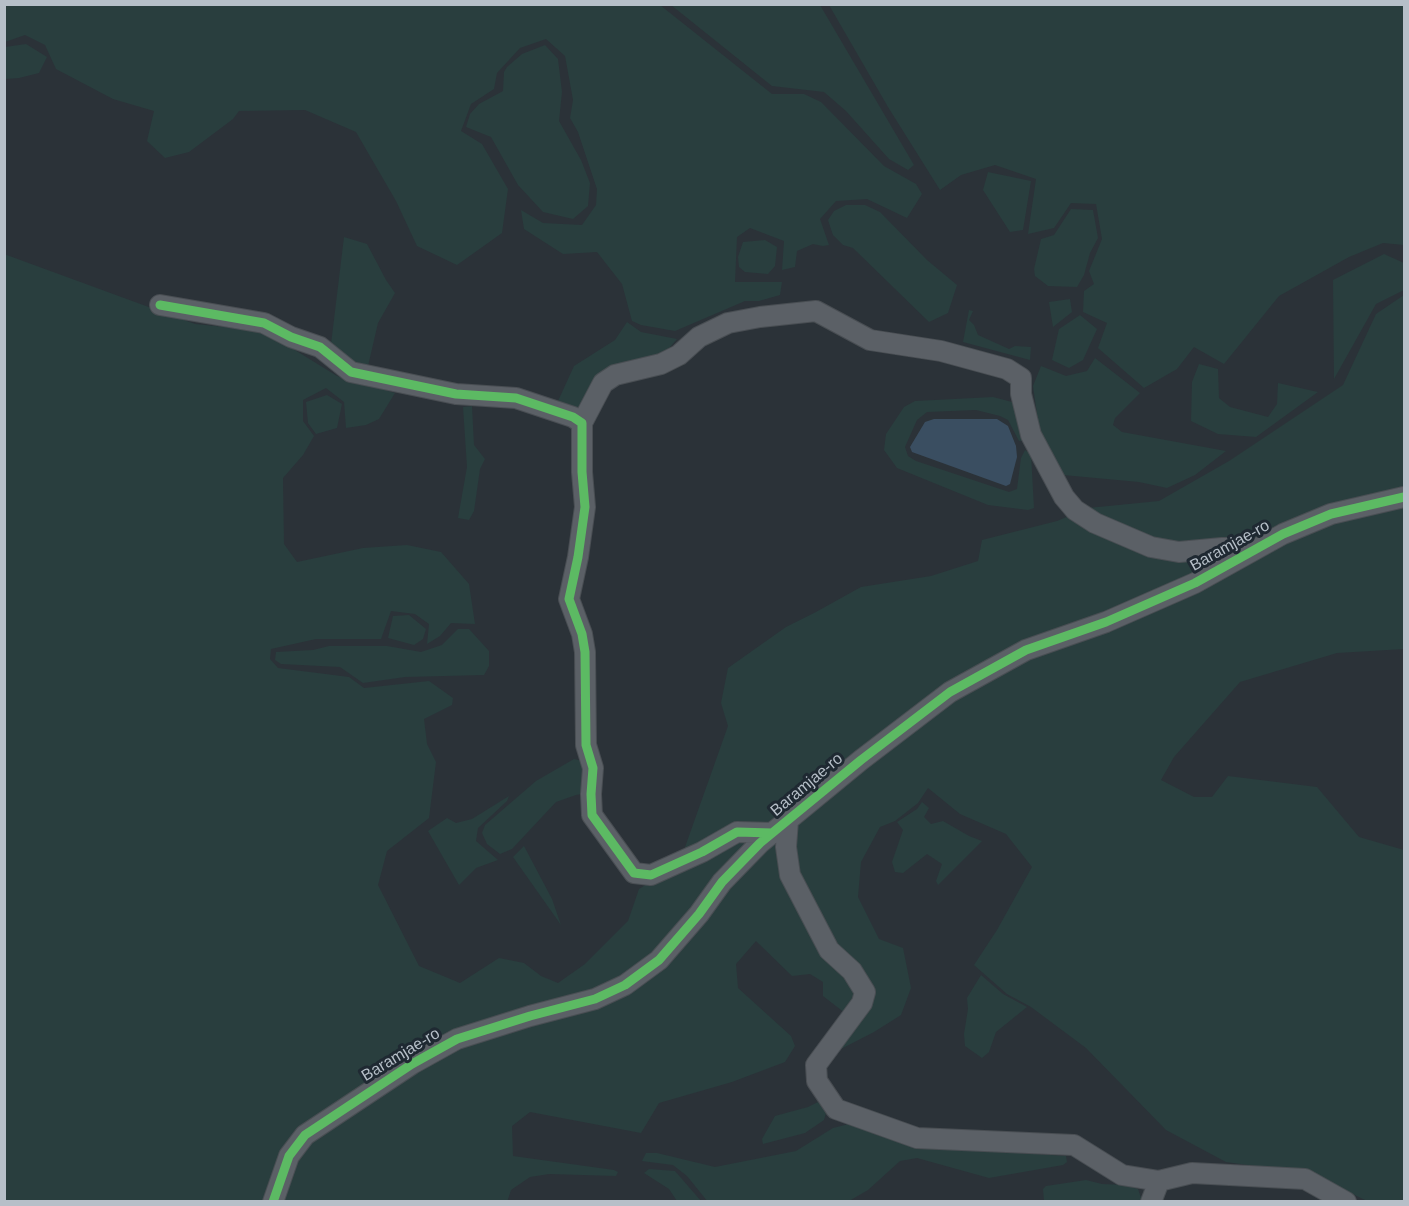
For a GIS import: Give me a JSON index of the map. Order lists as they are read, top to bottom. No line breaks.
{"streets":{"street":["Baramjae-ro"]}}
